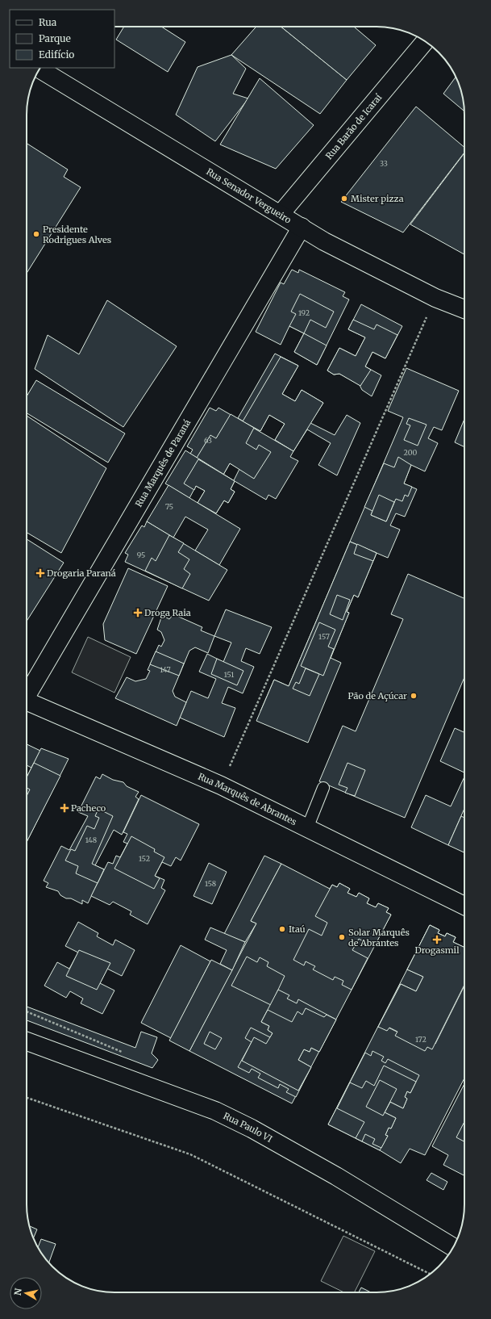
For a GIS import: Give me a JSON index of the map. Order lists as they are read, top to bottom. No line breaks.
{"streets":{"street":["Rua Barão de Icaraí","Rua Senador Vergueiro","Rua Marquês de Paraná","Rua Marquês de Abrantes","Rua Paulo VI"]},"crossings":[["Rua Barão de Icaraí","Rua Senador Vergueiro"],["Rua Senador Vergueiro","Rua Marquês de Paraná"]],"places":{"other":["Mister pizza","Presidente Rodrigues Alves","Pão de Açúcar","Itaú","Solar Marquês de Abrantes"],"health":["Drogaria Paraná","Droga Raia","Pacheco","Drogasmil"]},"house_numbers":["33","192","63","200","75","95","157","147","151","148","152","158","172"],"legend":["Rua","Parque","Edifício"],"north":"left"}
